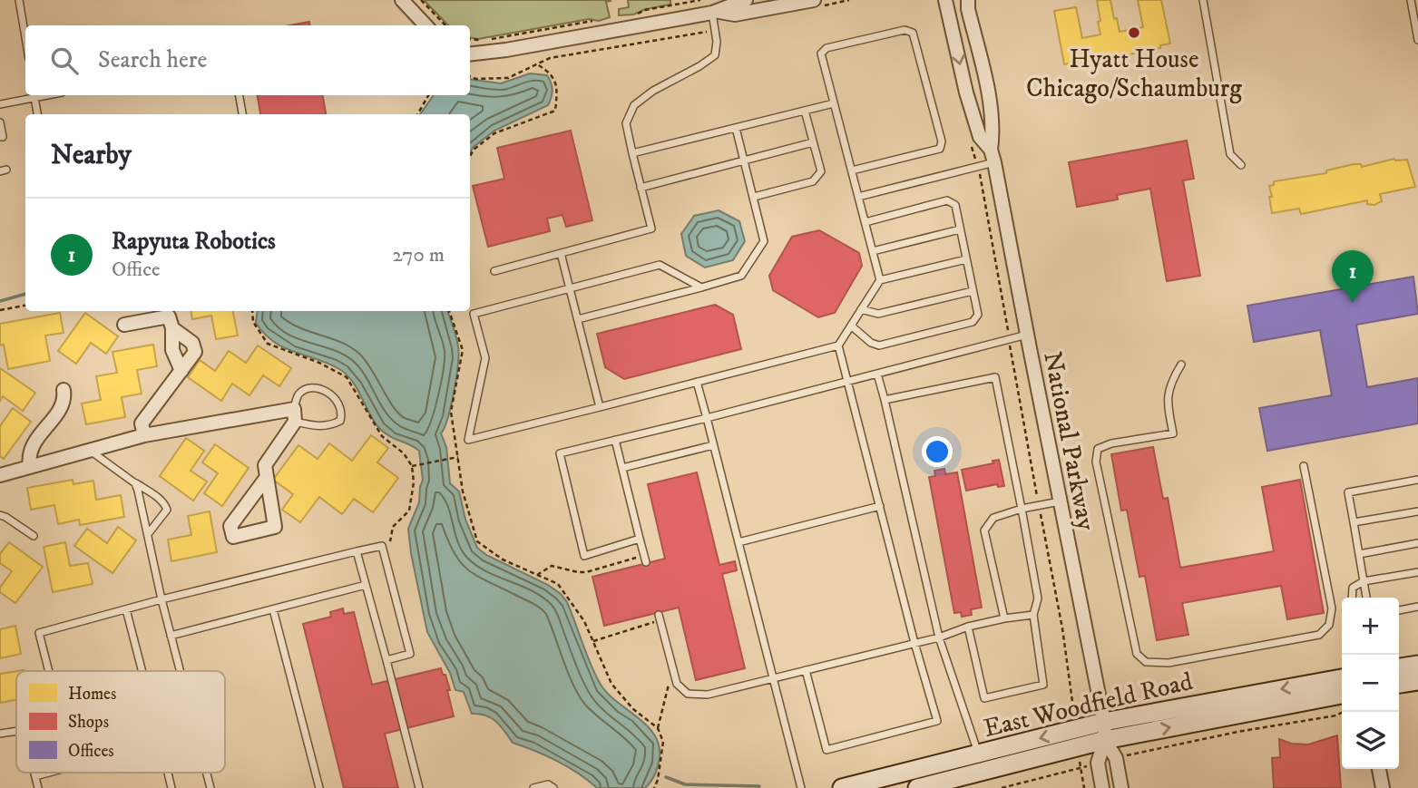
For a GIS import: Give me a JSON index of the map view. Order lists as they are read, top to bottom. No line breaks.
{"streets":{"street":["National Parkway","East Woodfield Road"]},"crossings":[["National Parkway","East Woodfield Road"]],"places":["Hyatt House Chicago/Schaumburg"],"legend":["Homes","Shops","Offices"],"page":{"search":"Search here","heading":"Nearby","list":[{"mark":"1","name":"Rapyuta Robotics","note":"Office","value":"270 m"}],"pins":"1","map_buttons":["+","−"]}}
